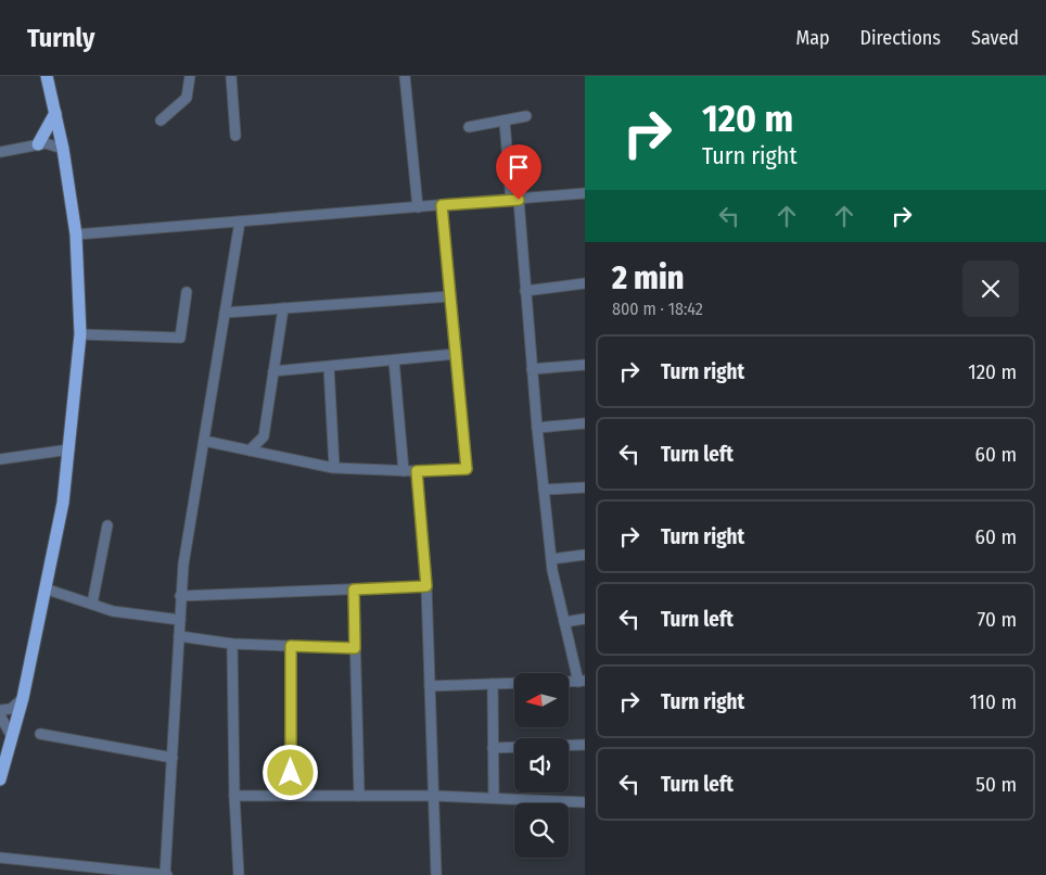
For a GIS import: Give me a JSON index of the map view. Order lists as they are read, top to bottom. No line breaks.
{"north":"left","page":{"header":"Turnly","nav":["Map","Directions","Saved"],"turn":["120 m","Turn right"],"heading":["2 min","800 m · 18:42"],"list":[{"name":"Turn right","value":"120 m"},{"name":"Turn left","value":"60 m"},{"name":"Turn right","value":"60 m"},{"name":"Turn left","value":"70 m"},{"name":"Turn right","value":"110 m"},{"name":"Turn left","value":"50 m"}]}}
